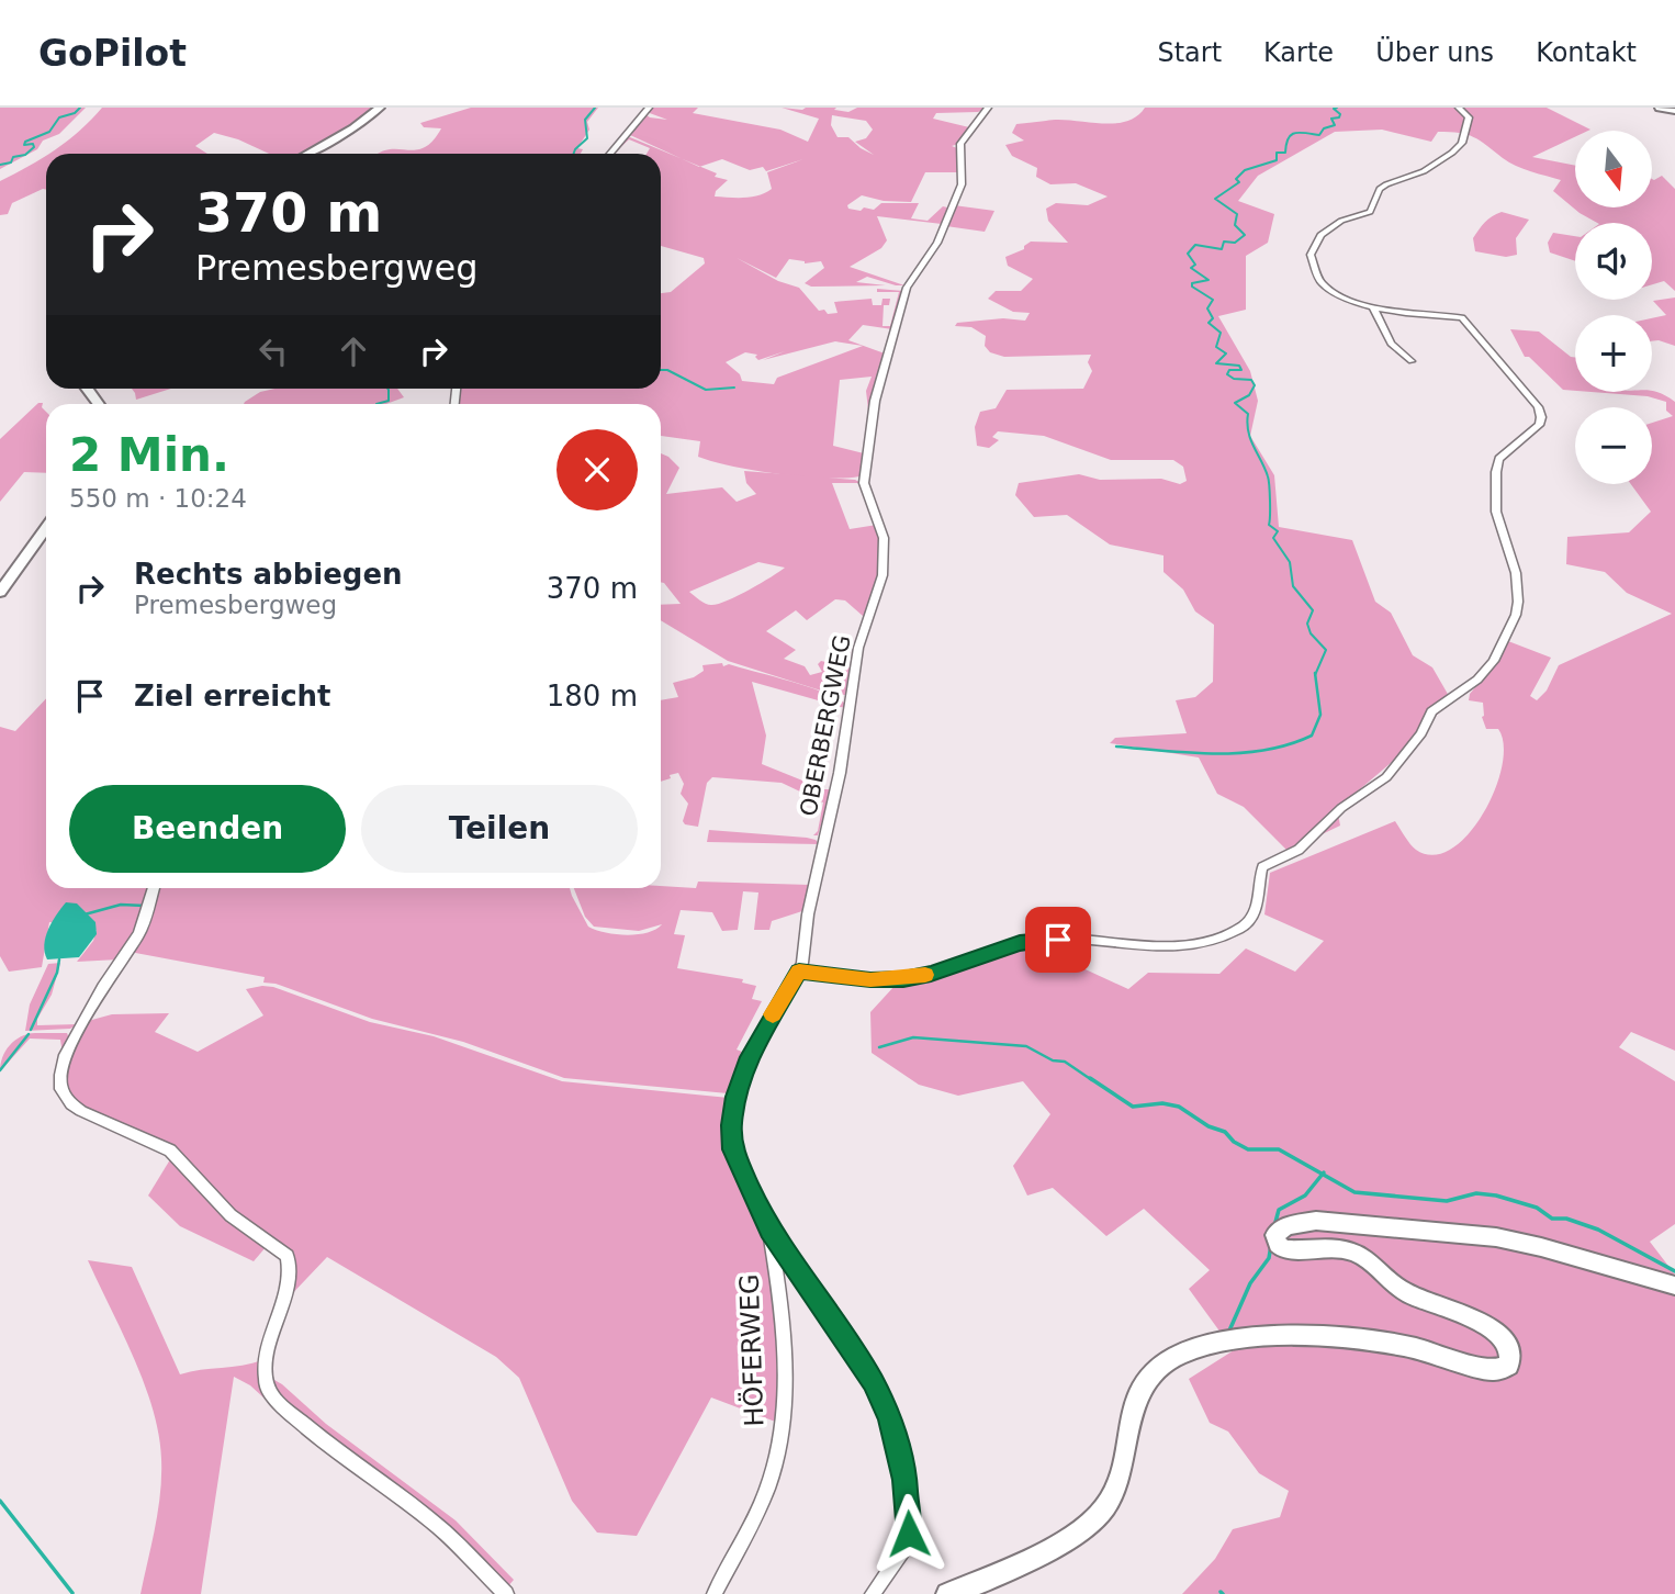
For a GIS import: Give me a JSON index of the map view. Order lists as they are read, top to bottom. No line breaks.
{"streets":{"street":["OBERBERGWEG","HÖFERWEG"]},"crossings":[["OBERBERGWEG","HÖFERWEG"]],"north":"bottom","page":{"header":"GoPilot","nav":["Start","Karte","Über uns","Kontakt"],"map_buttons":["+","−"],"turn":["370 m","Premesbergweg"],"heading":["2 Min.","550 m · 10:24"],"list":[{"name":"Rechts abbiegen","note":"Premesbergweg","value":"370 m"},{"name":"Ziel erreicht","value":"180 m"}],"buttons":["Beenden","Teilen"]}}
